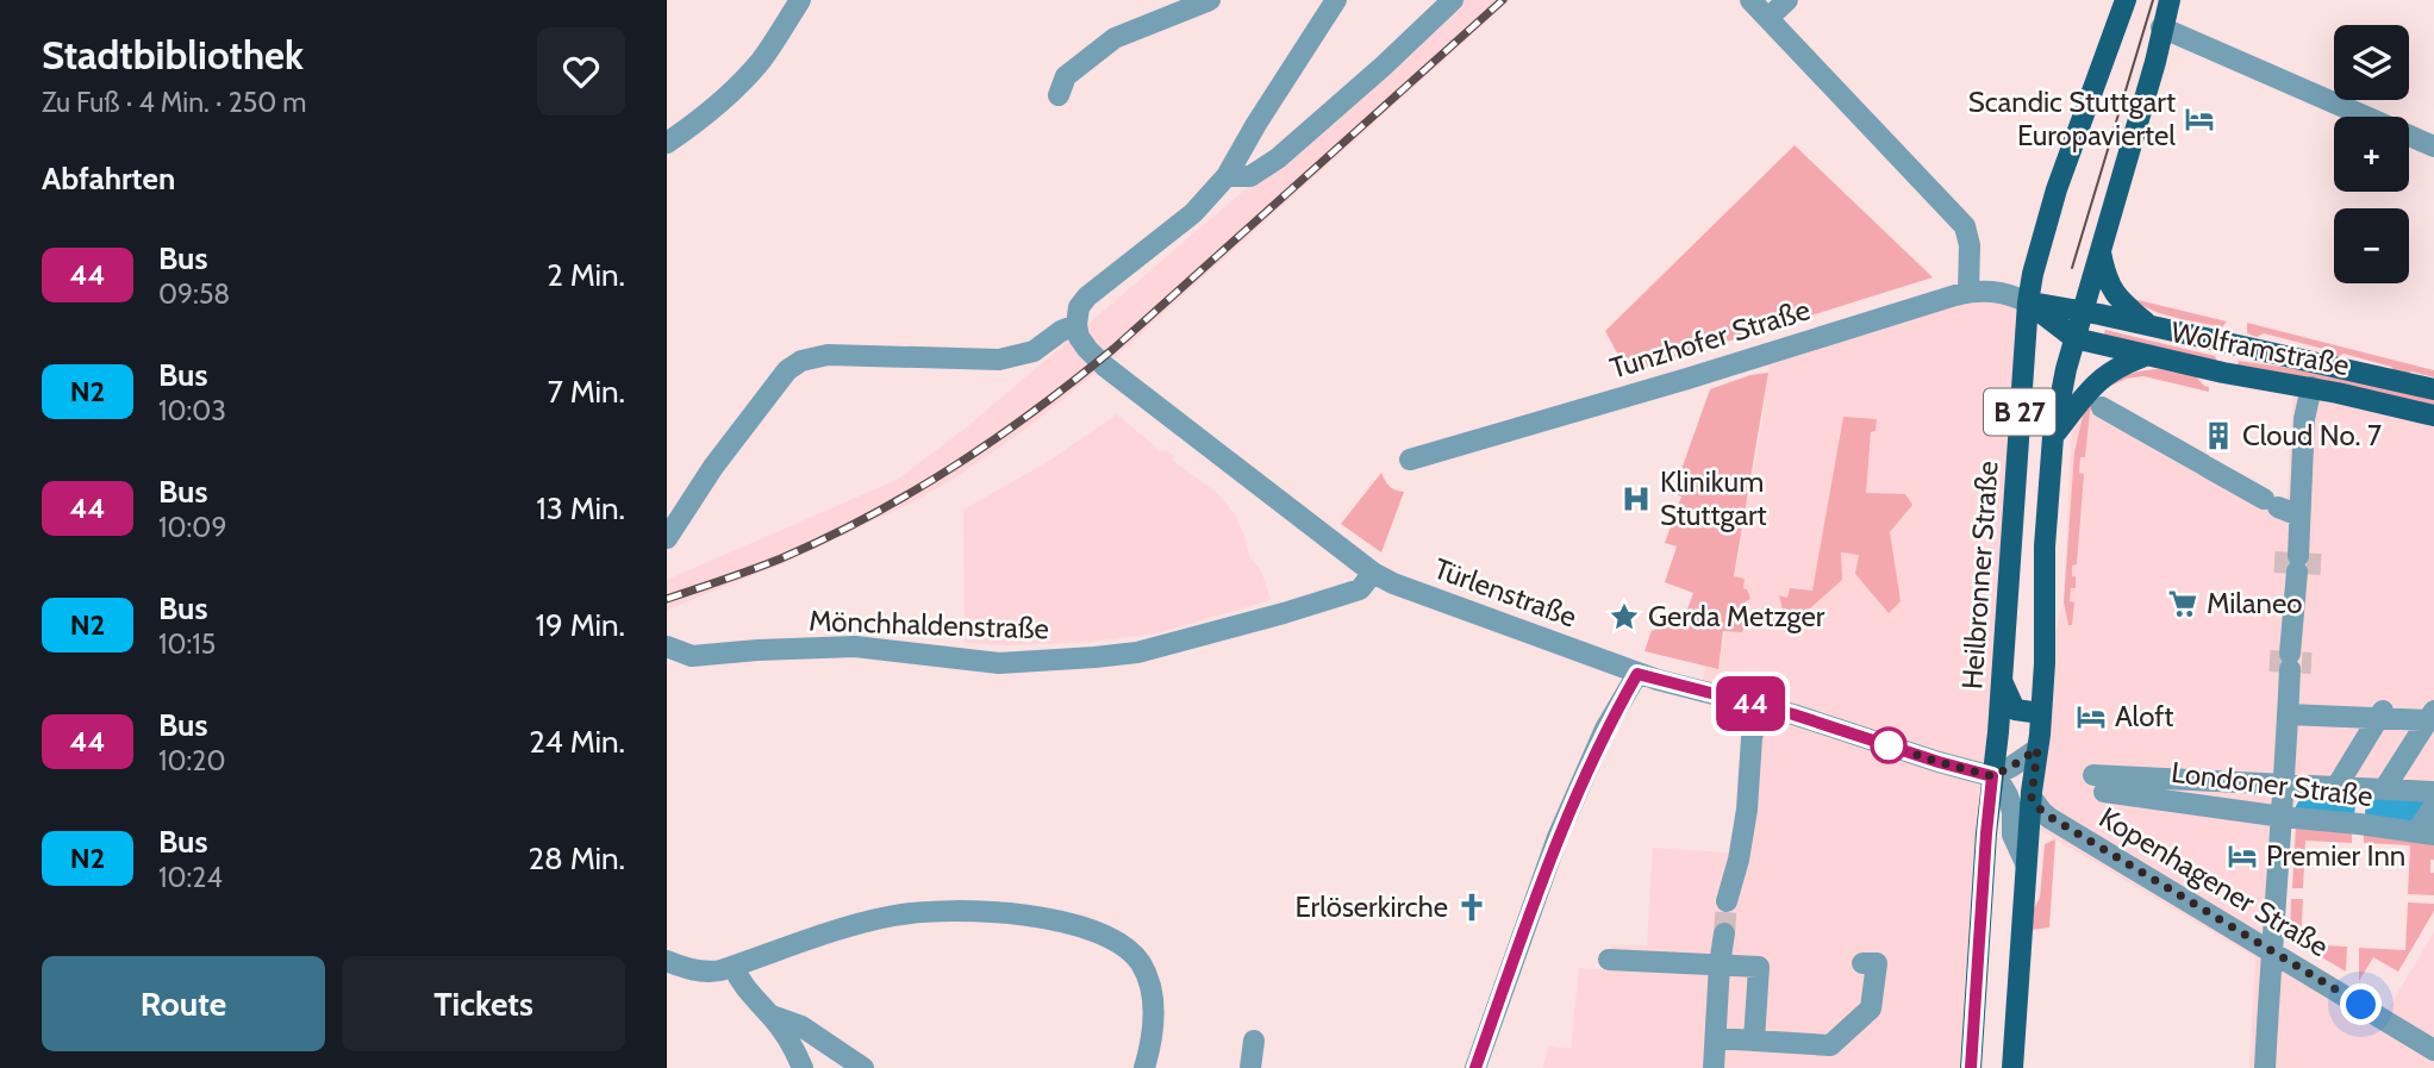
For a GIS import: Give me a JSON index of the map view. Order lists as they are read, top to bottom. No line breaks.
{"streets":{"main road":["Wolframstraße","B 27","Heilbronner Straße"],"street":["Tunzhofer Straße","Türlenstraße","Mönchhaldenstraße","Londoner Straße","Kopenhagener Straße"]},"crossings":[["Tunzhofer Straße","Wolframstraße"],["Tunzhofer Straße","Heilbronner Straße"],["Wolframstraße","B 27"],["Wolframstraße","Heilbronner Straße"],["B 27","Kopenhagener Straße"],["Heilbronner Straße","Türlenstraße"],["Türlenstraße","Mönchhaldenstraße"]],"places":{"hotel":["Scandic Stuttgart Europaviertel","Aloft","Premier Inn"],"building":["Cloud No. 7"],"hospital":["Klinikum Stuttgart"],"supermarket":["Milaneo"],"place":["Gerda Metzger"],"church":["Erlöserkirche"]},"lines":["bus line 44"],"page":{"heading":[["Stadtbibliothek","Zu Fuß · 4 Min. · 250 m"],"Abfahrten"],"on_map":"44","map_buttons":["+","−"],"list":[{"mark":"44","name":"Bus","note":"09:58","value":"2 Min."},{"mark":"N2","name":"Bus","note":"10:03","value":"7 Min."},{"mark":"44","name":"Bus","note":"10:09","value":"13 Min."},{"mark":"N2","name":"Bus","note":"10:15","value":"19 Min."},{"mark":"44","name":"Bus","note":"10:20","value":"24 Min."},{"mark":"N2","name":"Bus","note":"10:24","value":"28 Min."}],"buttons":["Route","Tickets"]}}
